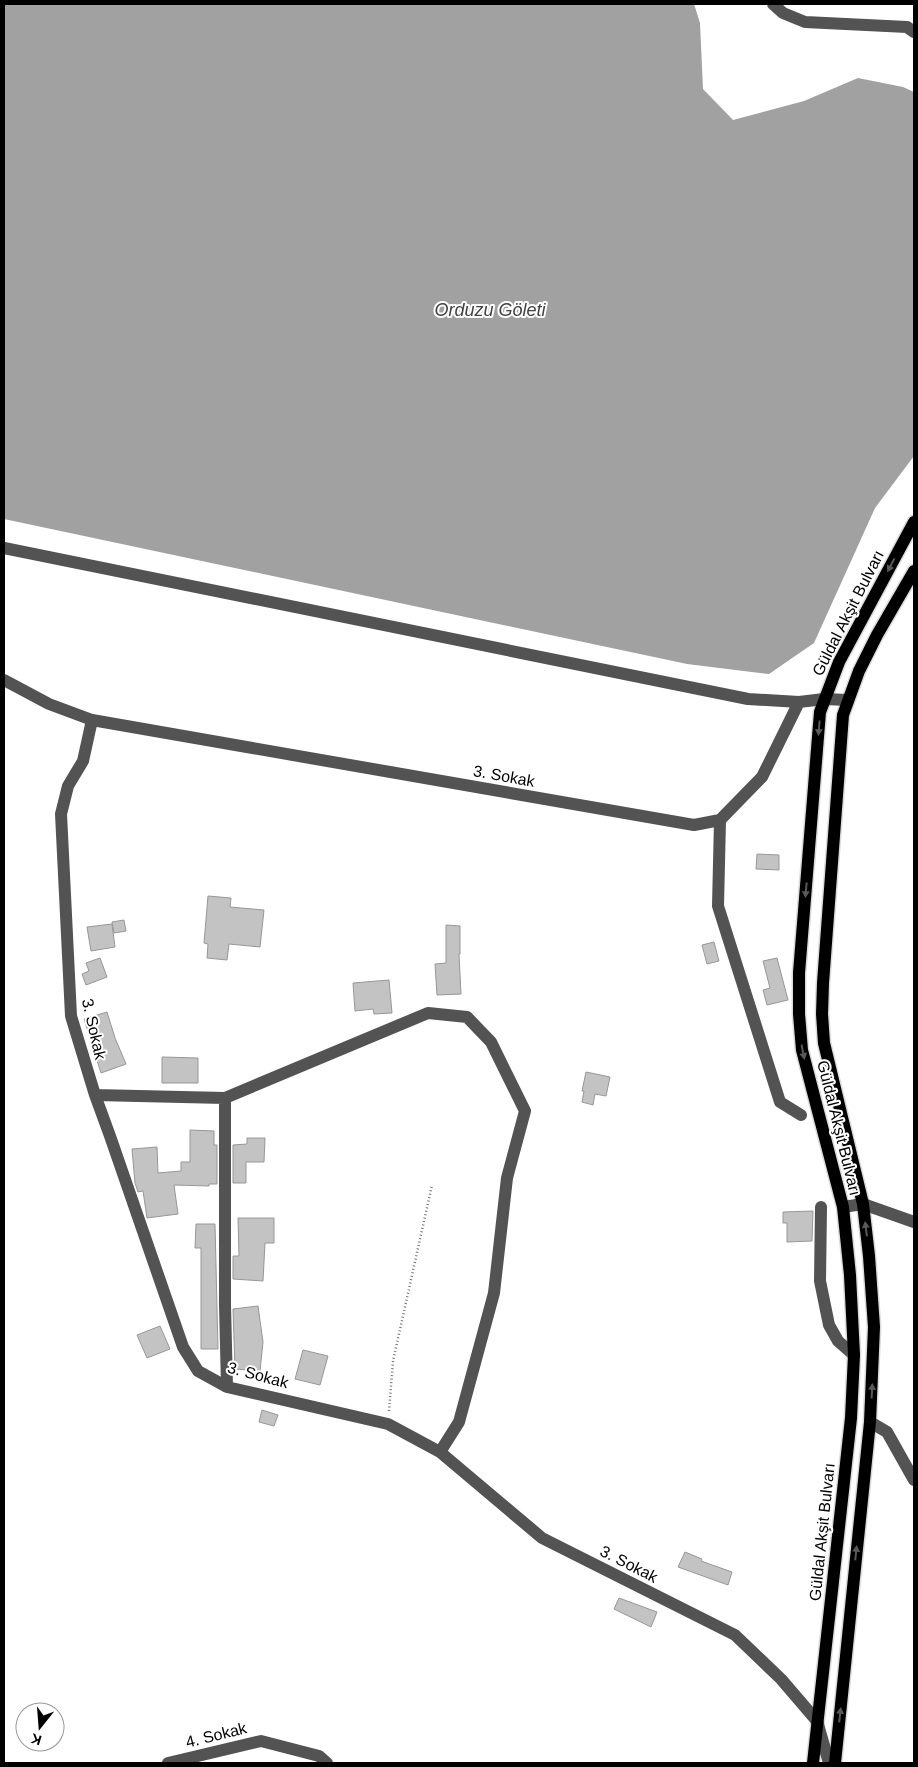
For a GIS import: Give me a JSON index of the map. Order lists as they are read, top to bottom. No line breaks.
{"streets":{"main road":["Güldal Akşit Bulvarı"],"street":["3. Sokak","4. Sokak"]},"crossings":[["Güldal Akşit Bulvarı","3. Sokak"]],"water":["Orduzu Göleti"],"north":"bottom"}
